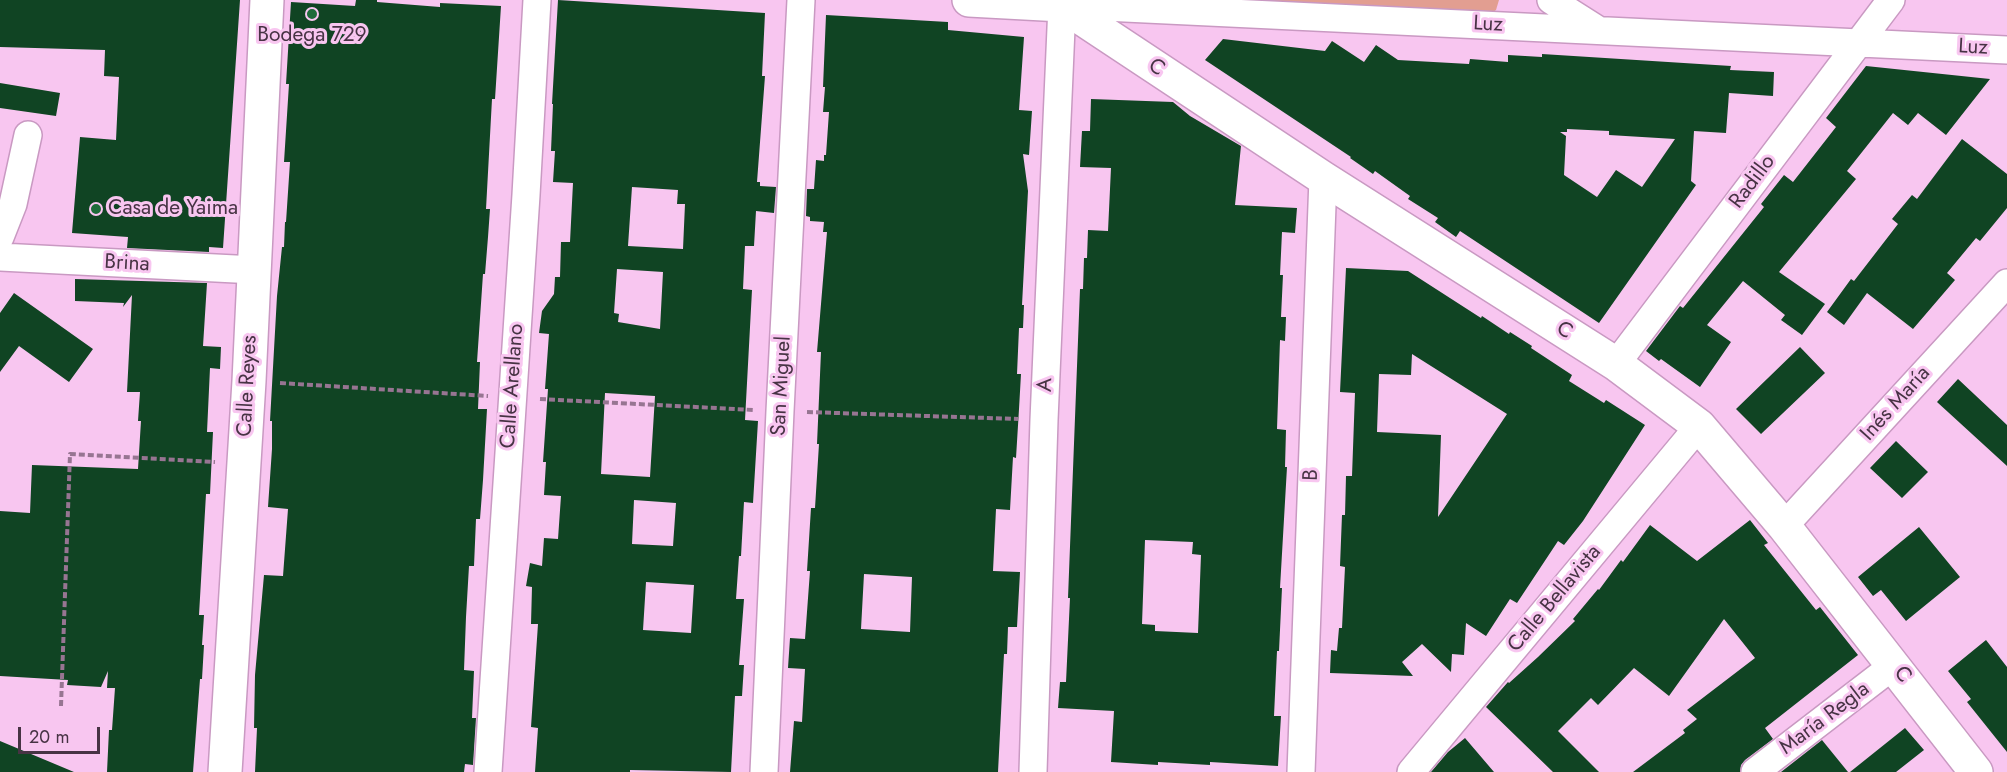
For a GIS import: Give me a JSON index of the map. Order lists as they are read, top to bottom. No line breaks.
{"streets":{"street":["Luz","C","Radillo","Brina","A","Calle Reyes","Calle Arellano","San Miguel","Inés María","B","Calle Bellavista","María Regla"]},"crossings":[["Luz","C"],["Luz","Radillo"],["Luz","A"],["C","Radillo"],["C","A"],["C","Inés María"],["C","B"],["C","Calle Bellavista"],["C","María Regla"],["Brina","Calle Reyes"]],"places":["Bodega 729","Casa de Yaima"],"scale_bar":"20 m"}
